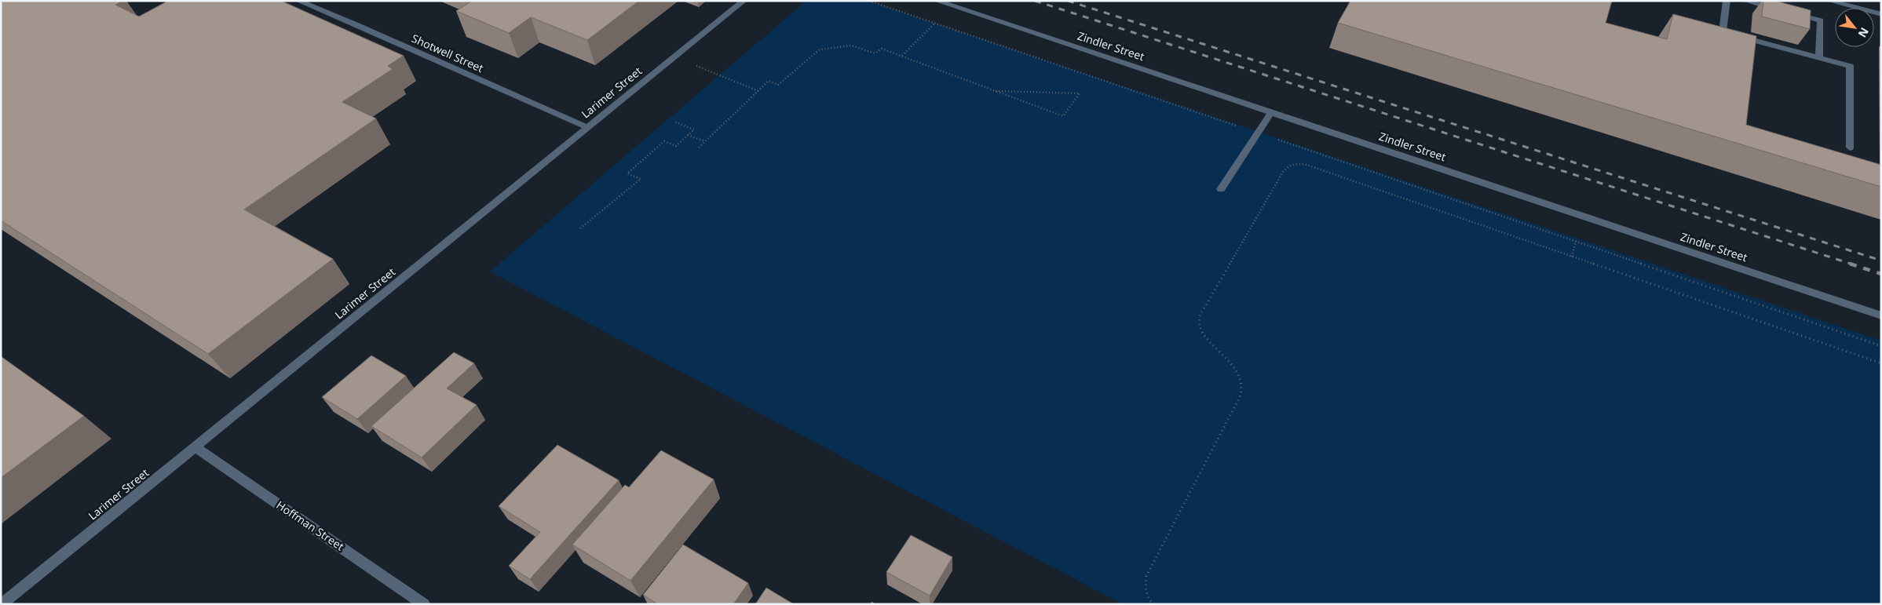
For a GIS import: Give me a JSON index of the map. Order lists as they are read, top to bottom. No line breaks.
{"streets":{"street":["Zindler Street","Shotwell Street","Larimer Street","Hoffman Street"]},"crossings":[["Shotwell Street","Larimer Street"],["Larimer Street","Hoffman Street"]],"north":"bottom right"}
